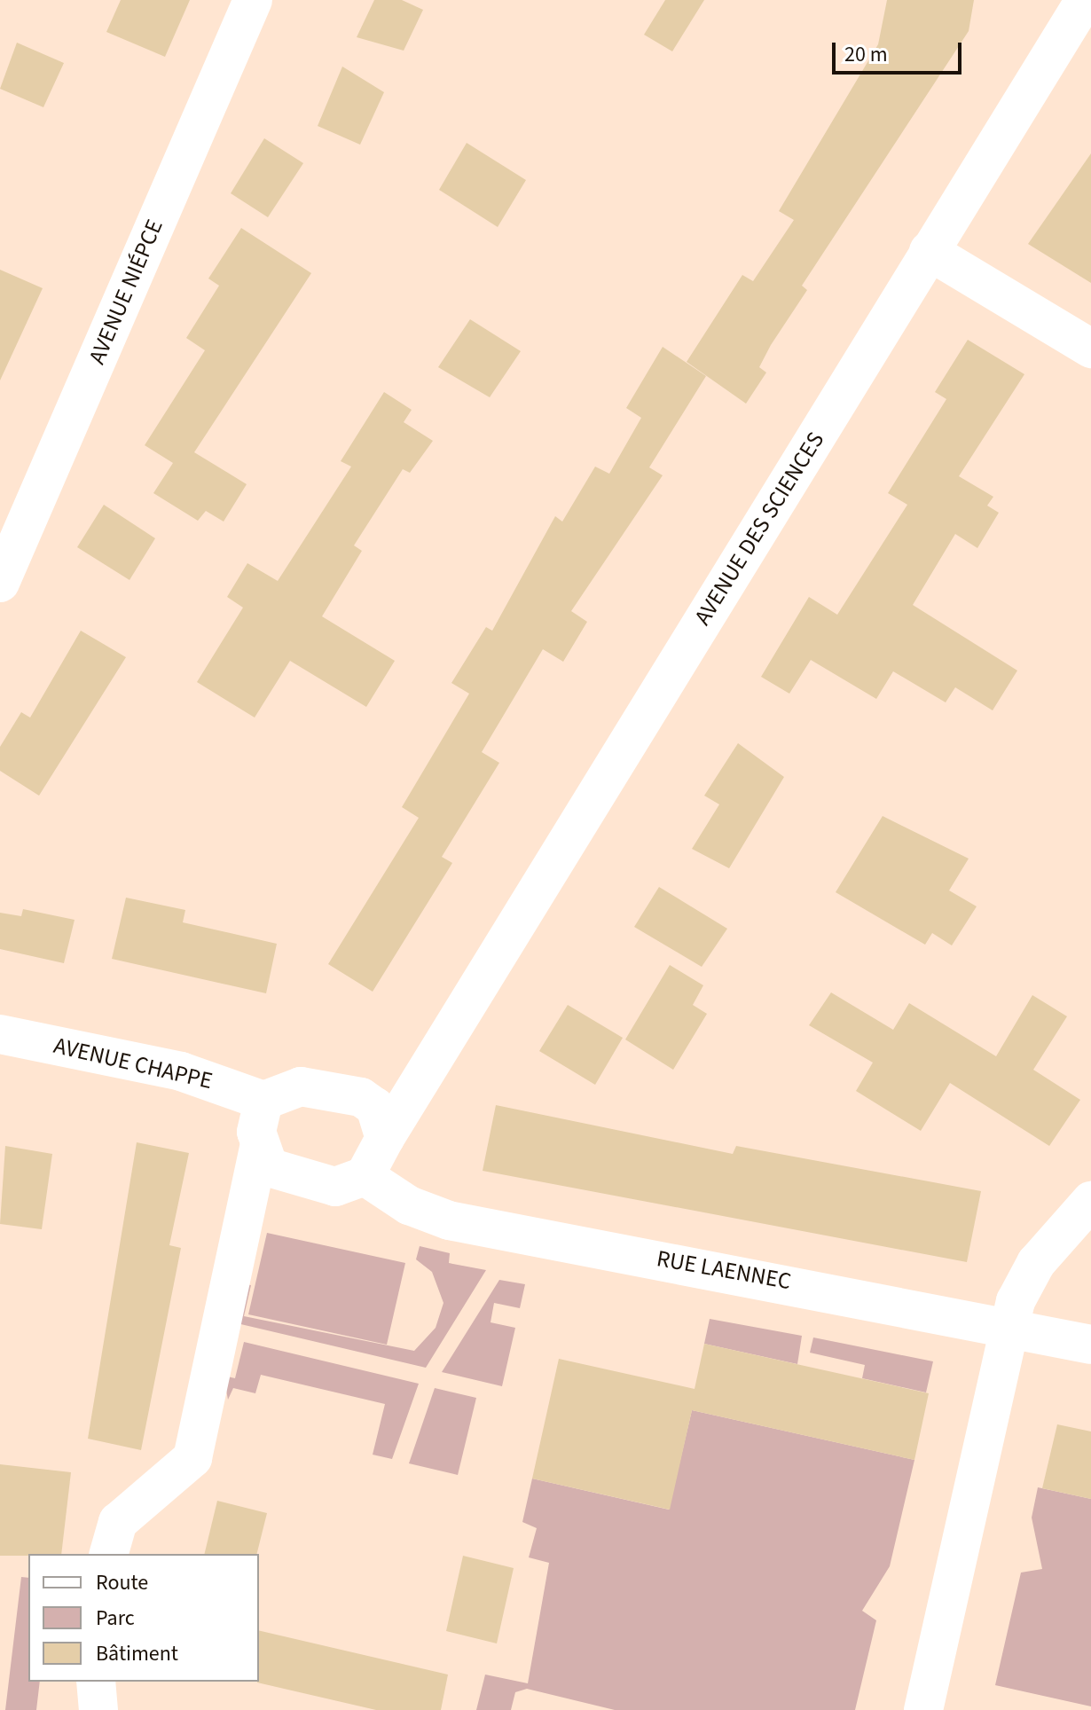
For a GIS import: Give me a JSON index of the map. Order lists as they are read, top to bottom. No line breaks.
{"streets":{"street":["AVENUE NIÉPCE","AVENUE DES SCIENCES","AVENUE CHAPPE","RUE LAENNEC"]},"crossings":[["AVENUE DES SCIENCES","AVENUE CHAPPE"],["AVENUE DES SCIENCES","RUE LAENNEC"],["AVENUE CHAPPE","RUE LAENNEC"]],"legend":["Route","Parc","Bâtiment"],"scale_bar":"20 m"}
